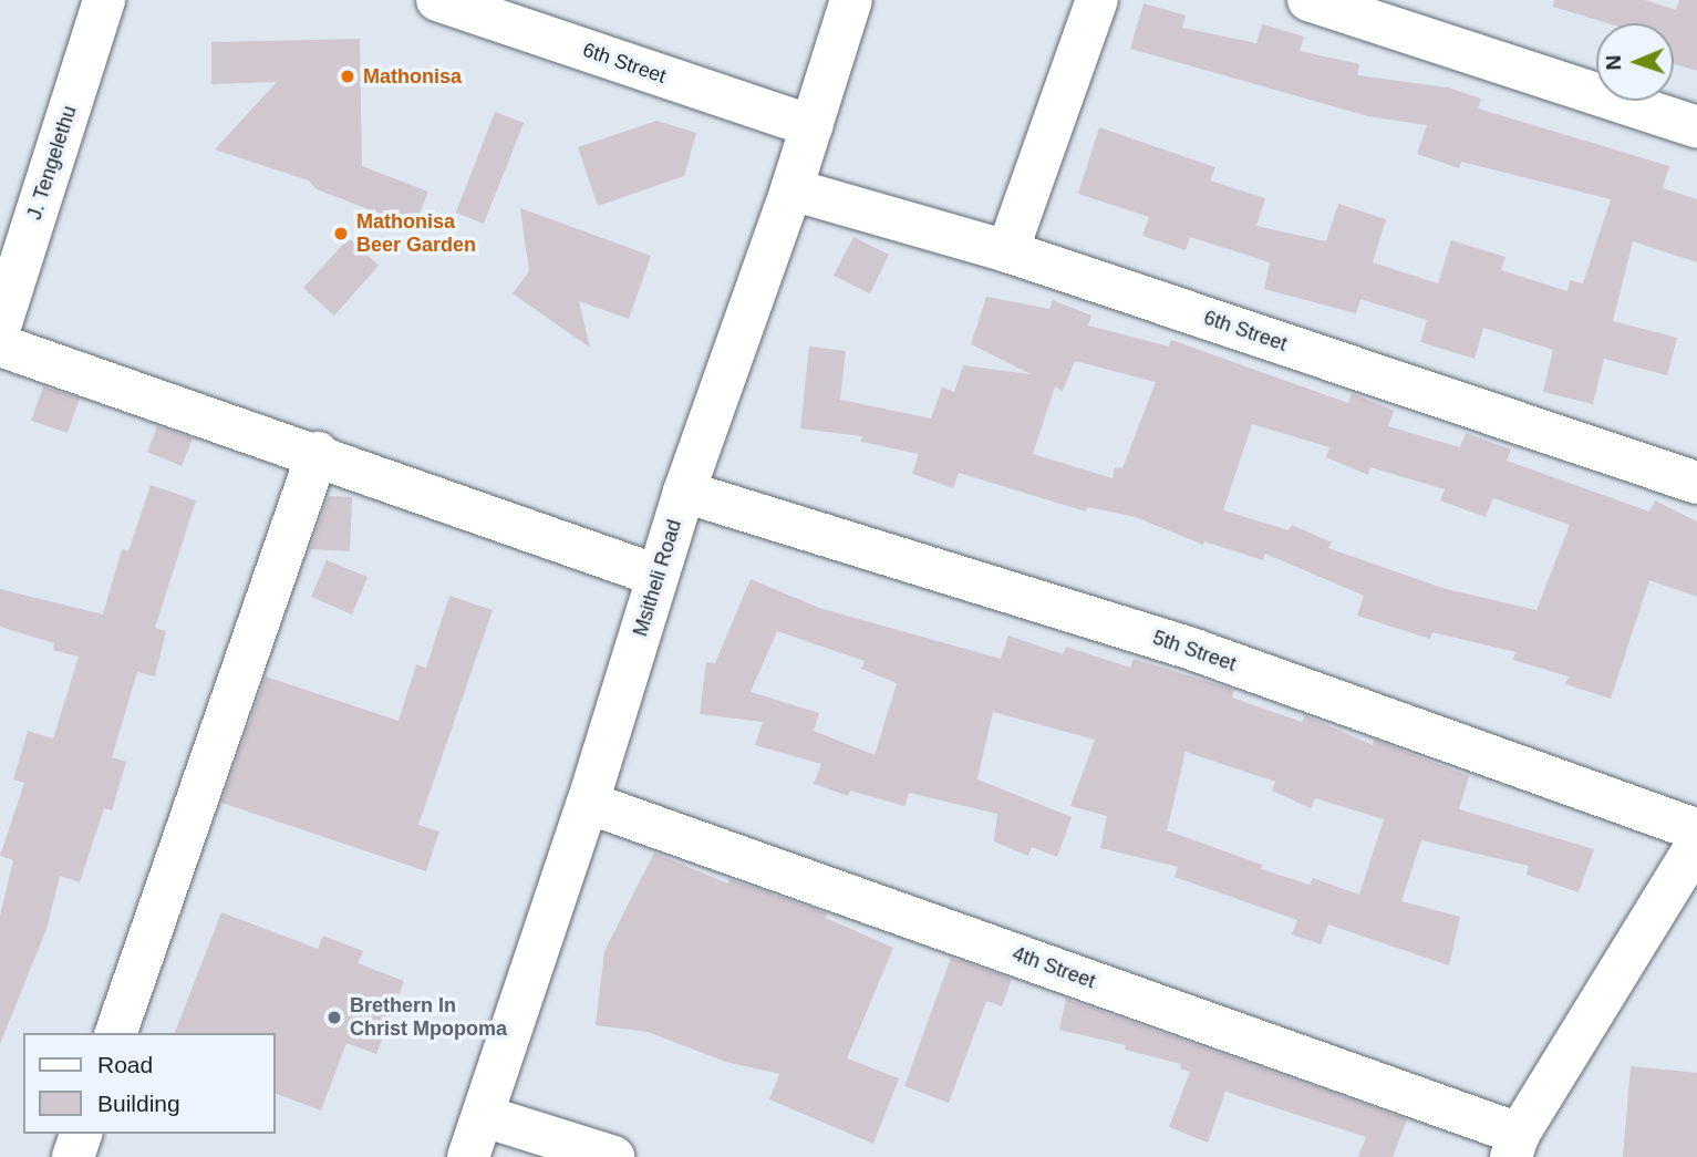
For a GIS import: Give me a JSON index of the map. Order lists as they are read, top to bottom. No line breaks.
{"streets":{"street":["6th Street","J. Tengelethu","Msitheli Road","5th Street","4th Street"]},"crossings":[["6th Street","Msitheli Road"],["Msitheli Road","5th Street"],["Msitheli Road","4th Street"]],"places":["Mathonisa","Mathonisa Beer Garden","Brethern In Christ Mpopoma"],"legend":["Road","Building"],"north":"left"}
